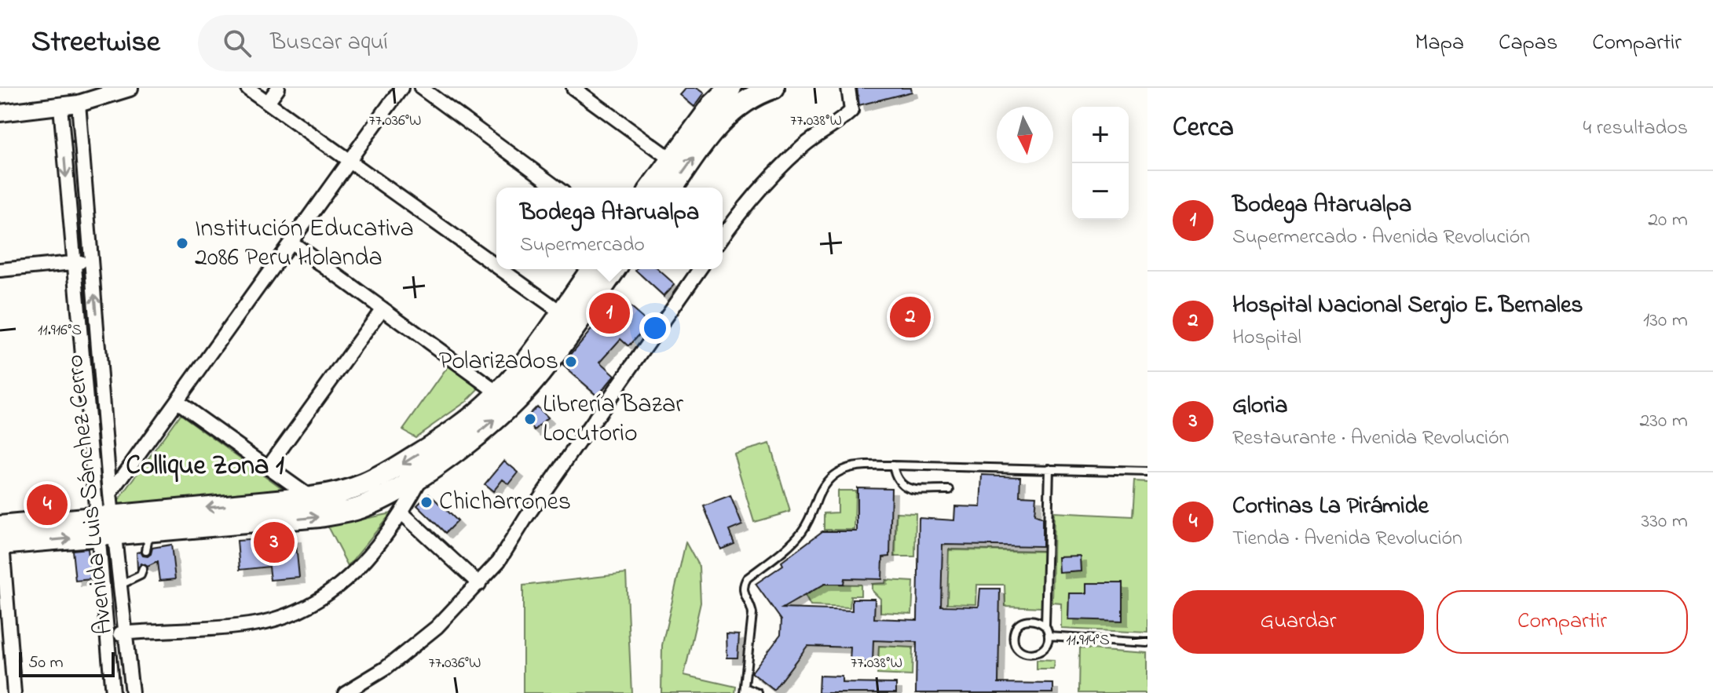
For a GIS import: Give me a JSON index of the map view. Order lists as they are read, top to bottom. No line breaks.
{"streets":{"street":["Avenida Luis Sánchez Cerro"]},"districts":["Collique Zona 1"],"places":["Institución Educativa 2086 Peru Holanda","Polarizados","Librería Bazar Locutorio","Chicharrones"],"scale_bar":"50 m","north":"bottom","page":{"header":"Streetwise","search":"Buscar aquí","nav":["Mapa","Capas","Compartir"],"heading":["Cerca","4 resultados"],"map_buttons":["+","−"],"list":[{"mark":"1","name":"Bodega Atarualpa","note":"Supermercado · Avenida Revolución","value":"20 m"},{"mark":"2","name":"Hospital Nacional Sergio E. Bernales","note":"Hospital","value":"130 m"},{"mark":"3","name":"Gloria","note":"Restaurante · Avenida Revolución","value":"230 m"},{"mark":"4","name":"Cortinas La Pirámide","note":"Tienda · Avenida Revolución","value":"330 m"}],"popup":["Bodega Atarualpa","Supermercado"],"pins":["1","2","4","3"],"buttons":["Guardar","Compartir"],"scale":"50 m"},"coordinates":["77.036°W","77.038°W","11.916°S","11.914°S"]}
